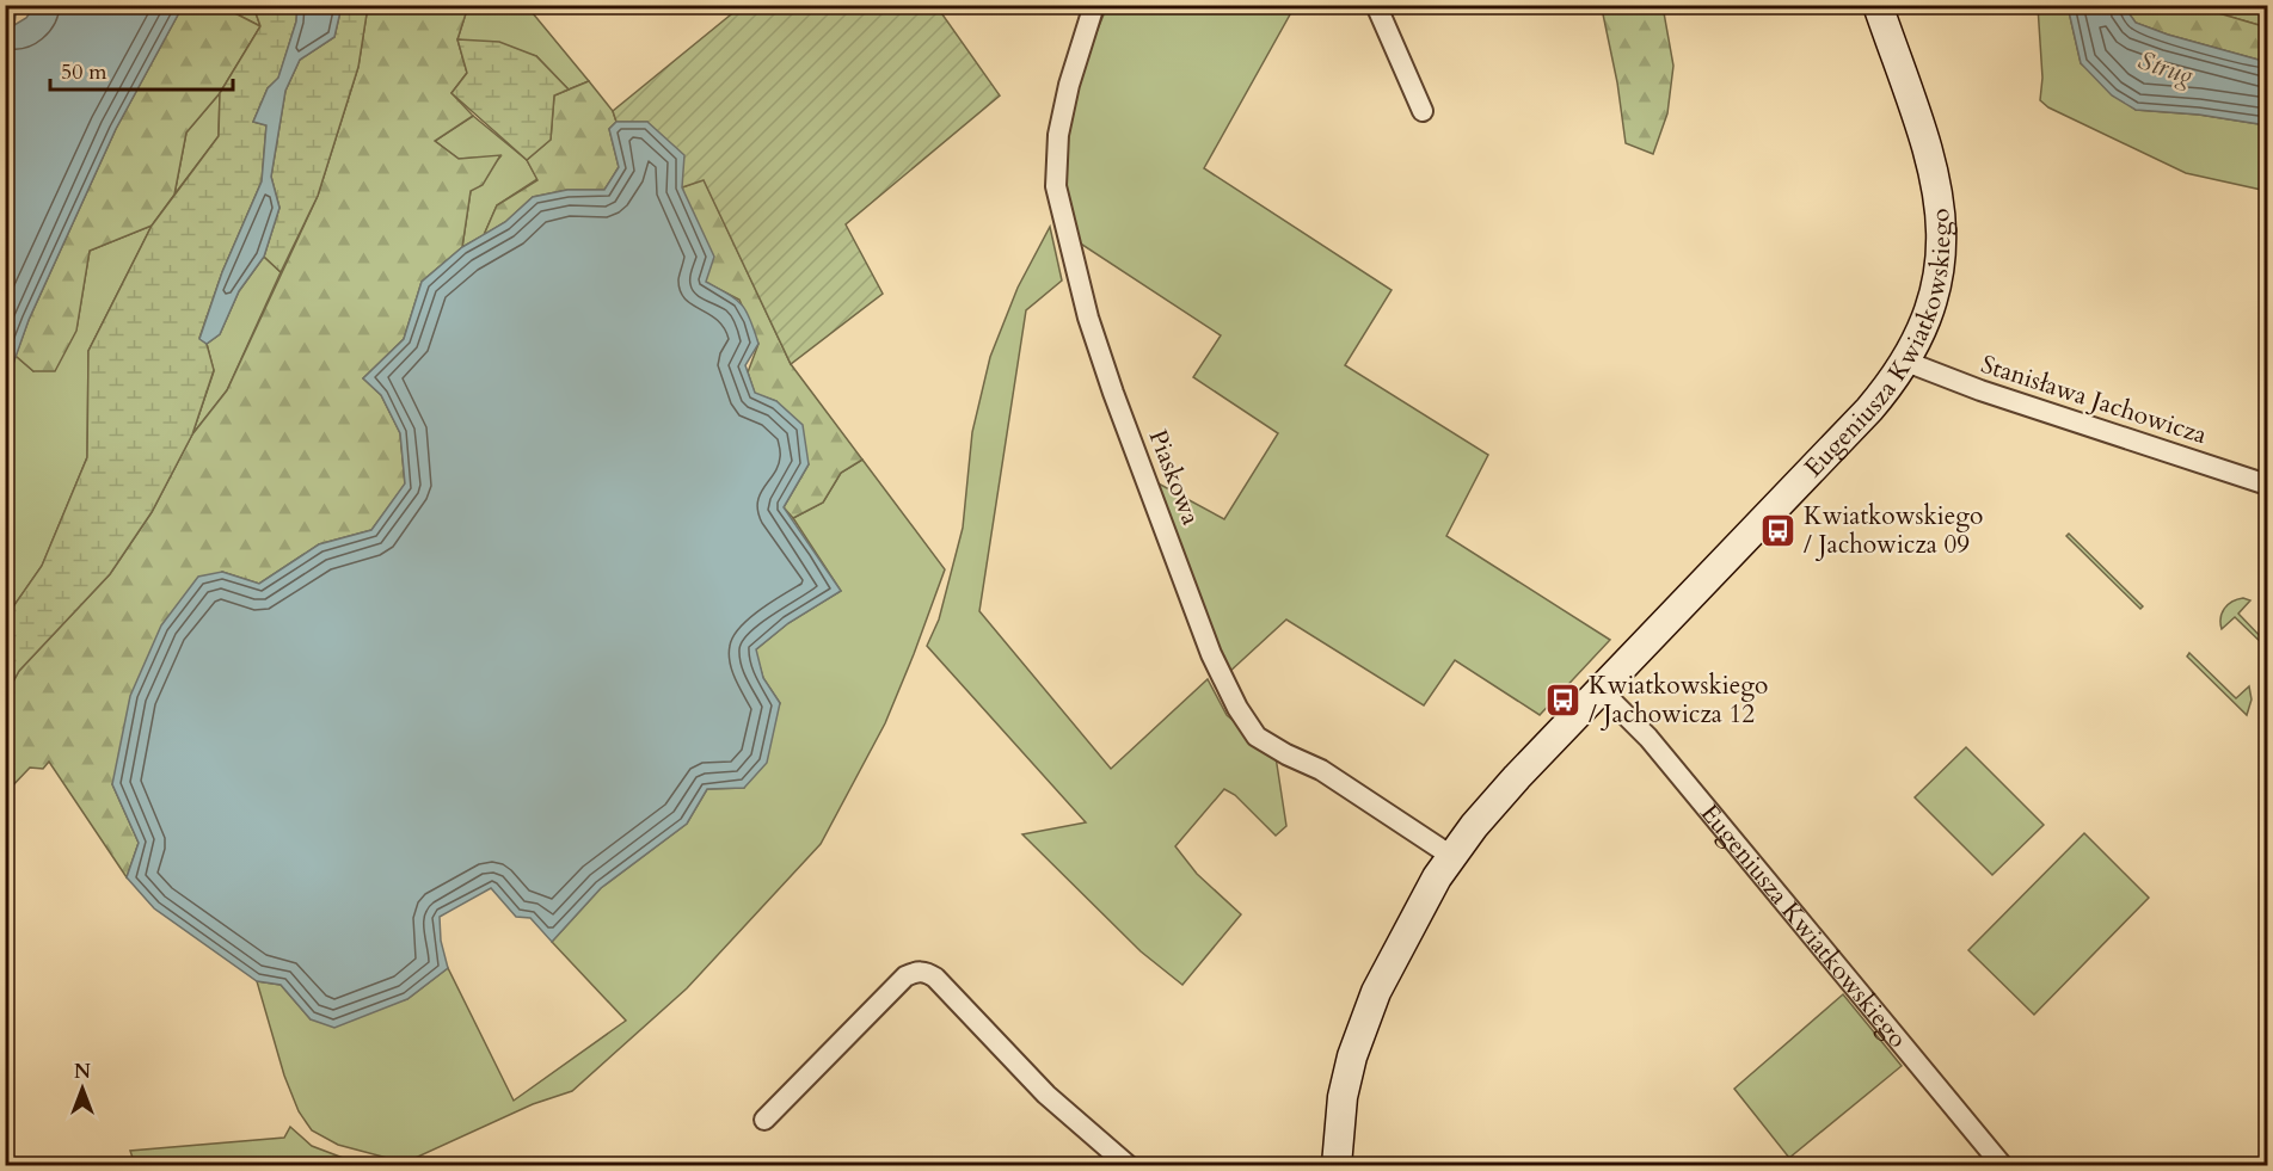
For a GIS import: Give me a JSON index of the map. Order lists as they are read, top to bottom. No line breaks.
{"streets":{"street":["Eugeniusza Kwiatkowskiego","Stanisława Jachowicza","Piaskowa"]},"crossings":[["Eugeniusza Kwiatkowskiego","Stanisława Jachowicza"],["Eugeniusza Kwiatkowskiego","Piaskowa"]],"water":["Strug"],"places":{"bus stop":["Kwiatkowskiego / Jachowicza 09","Kwiatkowskiego / Jachowicza 12"]},"scale_bar":"50 m","north":"top"}
